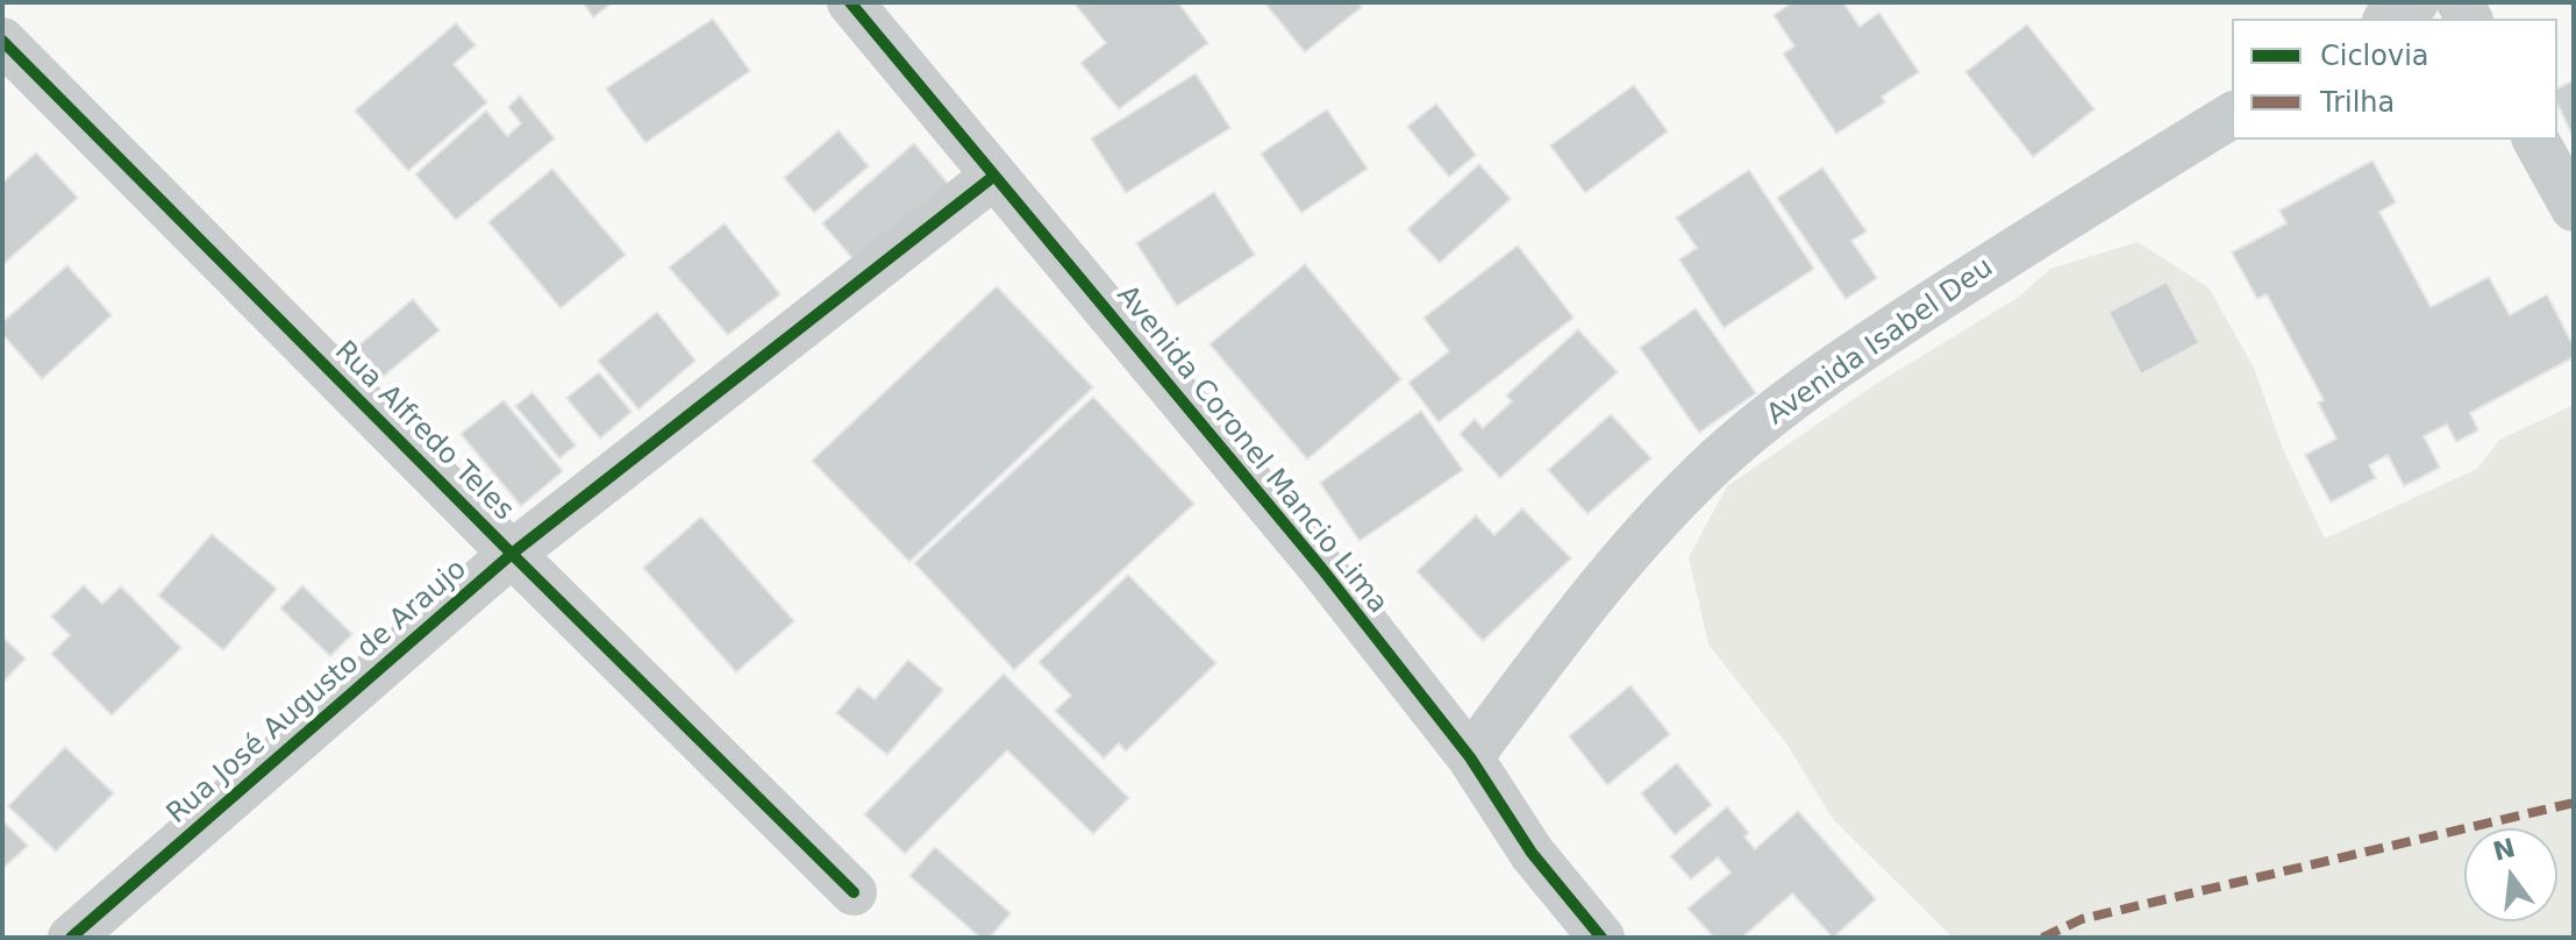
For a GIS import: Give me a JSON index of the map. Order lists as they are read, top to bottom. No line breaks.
{"streets":{"street":["Avenida Isabel Deu","Rua Alfredo Teles","Avenida Coronel Mancio Lima","Rua José Augusto de Araujo"]},"crossings":[["Avenida Isabel Deu","Avenida Coronel Mancio Lima"],["Rua Alfredo Teles","Rua José Augusto de Araujo"],["Avenida Coronel Mancio Lima","Rua José Augusto de Araujo"]],"legend":["Ciclovia","Trilha"],"north":"top"}
